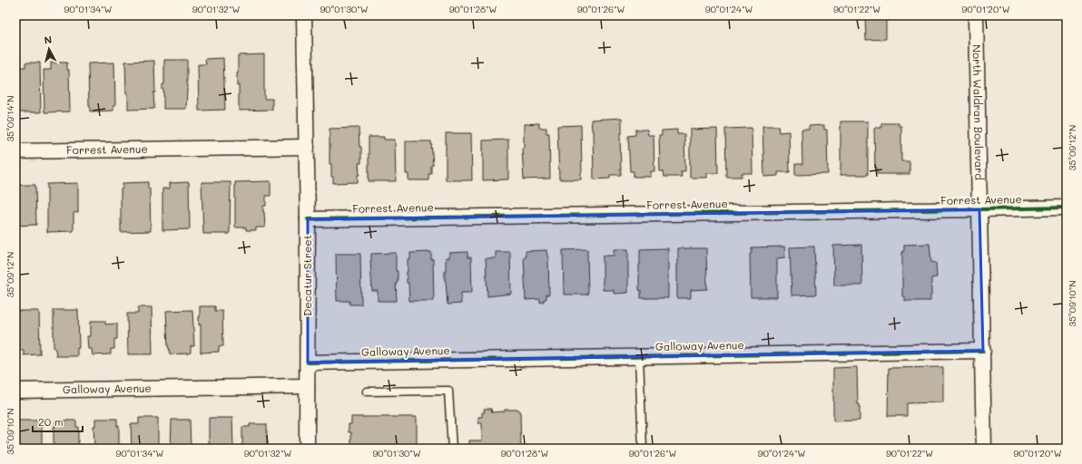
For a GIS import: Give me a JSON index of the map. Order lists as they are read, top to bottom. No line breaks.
{"streets":{"street":["North Waldran Boulevard","Forrest Avenue","Decatur Street","Galloway Avenue"]},"crossings":[["North Waldran Boulevard","Forrest Avenue"],["North Waldran Boulevard","Galloway Avenue"],["Forrest Avenue","Decatur Street"],["Decatur Street","Galloway Avenue"]],"scale_bar":"20 m","north":"top","coordinates":["90°01'34\"W","90°01'32\"W","90°01'30\"W","90°01'28\"W","90°01'26\"W","90°01'24\"W","90°01'22\"W","90°01'20\"W","35°09'14\"N","35°09'12\"N","35°09'10\"N"]}
